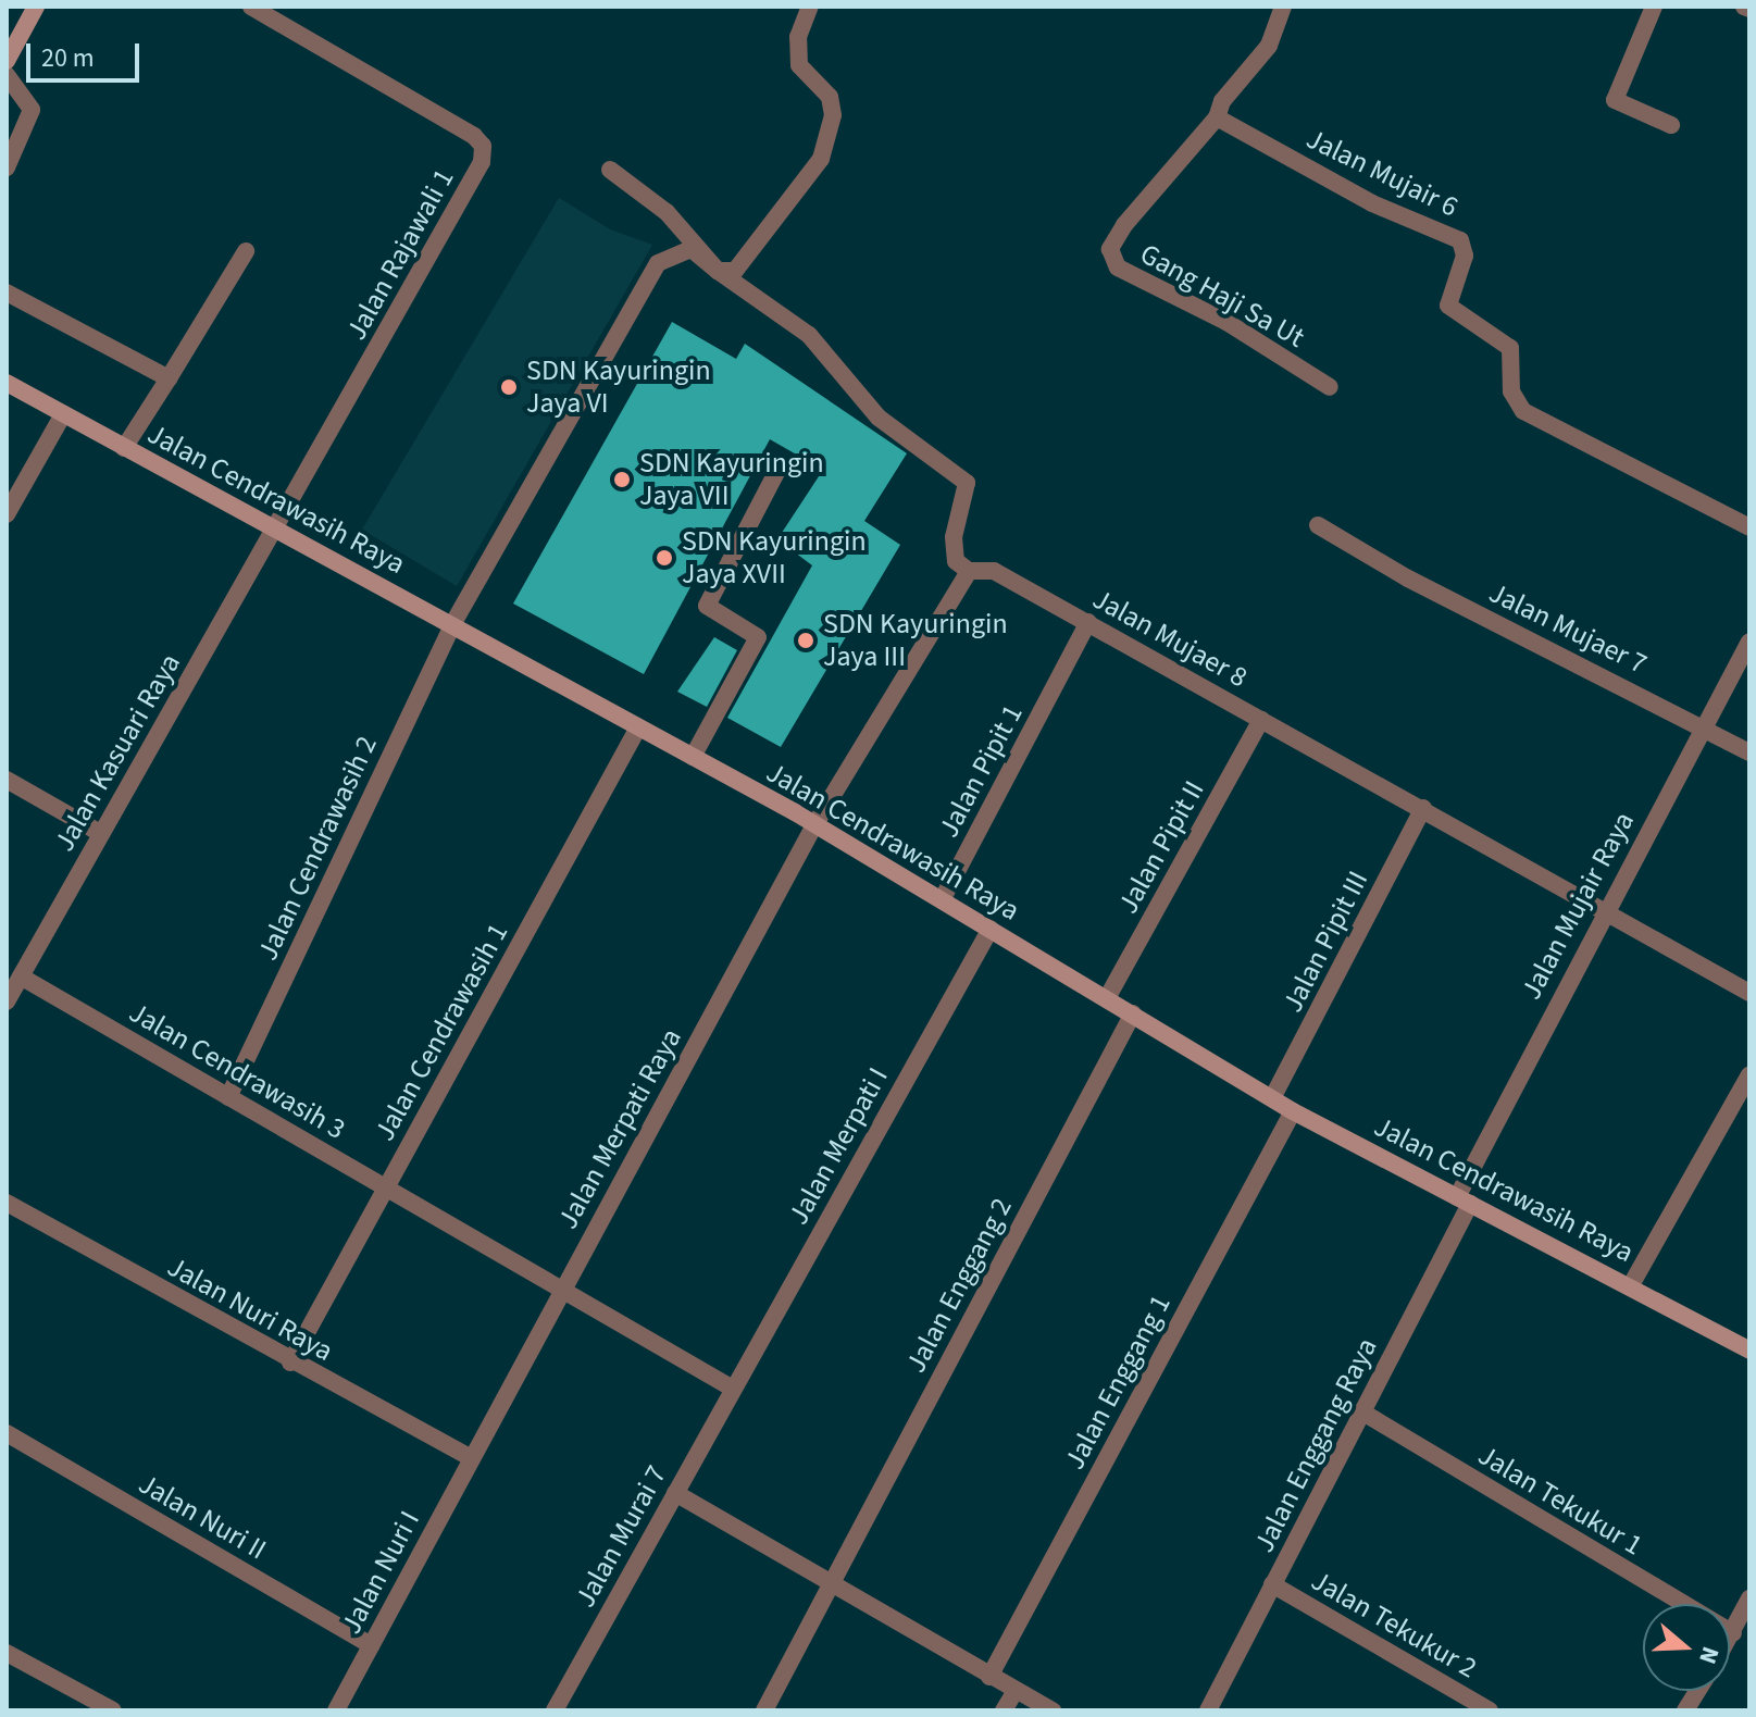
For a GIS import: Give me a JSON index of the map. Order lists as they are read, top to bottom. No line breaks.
{"streets":{"street":["Jalan Mujair 6","Jalan Rajawali 1","Gang Haji Sa Ut","Jalan Cendrawasih Raya","Jalan Mujaer 7","Jalan Mujaer 8","Jalan Kasuari Raya","Jalan Pipit 1","Jalan Pipit II","Jalan Cendrawasih 2","Jalan Mujair Raya","Jalan Pipit III","Jalan Cendrawasih 1","Jalan Cendrawasih 3","Jalan Merpati Raya","Jalan Merpati I","Jalan Enggang 2","Jalan Nuri Raya","Jalan Enggang 1","Jalan Enggang Raya","Jalan Tekukur 1","Jalan Nuri II","Jalan Murai 7","Jalan Nuri I","Jalan Tekukur 2"]},"crossings":[["Jalan Mujair 6","Gang Haji Sa Ut"],["Jalan Rajawali 1","Jalan Cendrawasih Raya"],["Jalan Rajawali 1","Jalan Kasuari Raya"],["Jalan Cendrawasih Raya","Jalan Kasuari Raya"],["Jalan Cendrawasih Raya","Jalan Pipit 1"],["Jalan Cendrawasih Raya","Jalan Pipit II"],["Jalan Cendrawasih Raya","Jalan Cendrawasih 2"],["Jalan Cendrawasih Raya","Jalan Mujair Raya"],["Jalan Cendrawasih Raya","Jalan Pipit III"],["Jalan Cendrawasih Raya","Jalan Cendrawasih 1"],["Jalan Cendrawasih Raya","Jalan Merpati Raya"],["Jalan Cendrawasih Raya","Jalan Merpati I"],["Jalan Cendrawasih Raya","Jalan Enggang 2"],["Jalan Cendrawasih Raya","Jalan Enggang 1"],["Jalan Cendrawasih Raya","Jalan Enggang Raya"],["Jalan Mujaer 7","Jalan Mujair Raya"],["Jalan Mujaer 8","Jalan Pipit 1"],["Jalan Mujaer 8","Jalan Pipit II"],["Jalan Mujaer 8","Jalan Mujair Raya"],["Jalan Mujaer 8","Jalan Pipit III"],["Jalan Kasuari Raya","Jalan Cendrawasih 3"],["Jalan Cendrawasih 2","Jalan Cendrawasih 3"],["Jalan Mujair Raya","Jalan Enggang Raya"],["Jalan Cendrawasih 1","Jalan Cendrawasih 3"],["Jalan Cendrawasih 1","Jalan Nuri Raya"],["Jalan Cendrawasih 3","Jalan Merpati Raya"],["Jalan Cendrawasih 3","Jalan Merpati I"],["Jalan Cendrawasih 3","Jalan Murai 7"],["Jalan Merpati Raya","Jalan Nuri Raya"],["Jalan Merpati Raya","Jalan Nuri I"],["Jalan Merpati I","Jalan Murai 7"],["Jalan Nuri Raya","Jalan Nuri I"],["Jalan Enggang Raya","Jalan Tekukur 1"],["Jalan Enggang Raya","Jalan Tekukur 2"],["Jalan Nuri II","Jalan Nuri I"]],"places":["SDN Kayuringin Jaya VI","SDN Kayuringin Jaya VII","SDN Kayuringin Jaya XVII","SDN Kayuringin Jaya III"],"scale_bar":"20 m","north":"right"}
